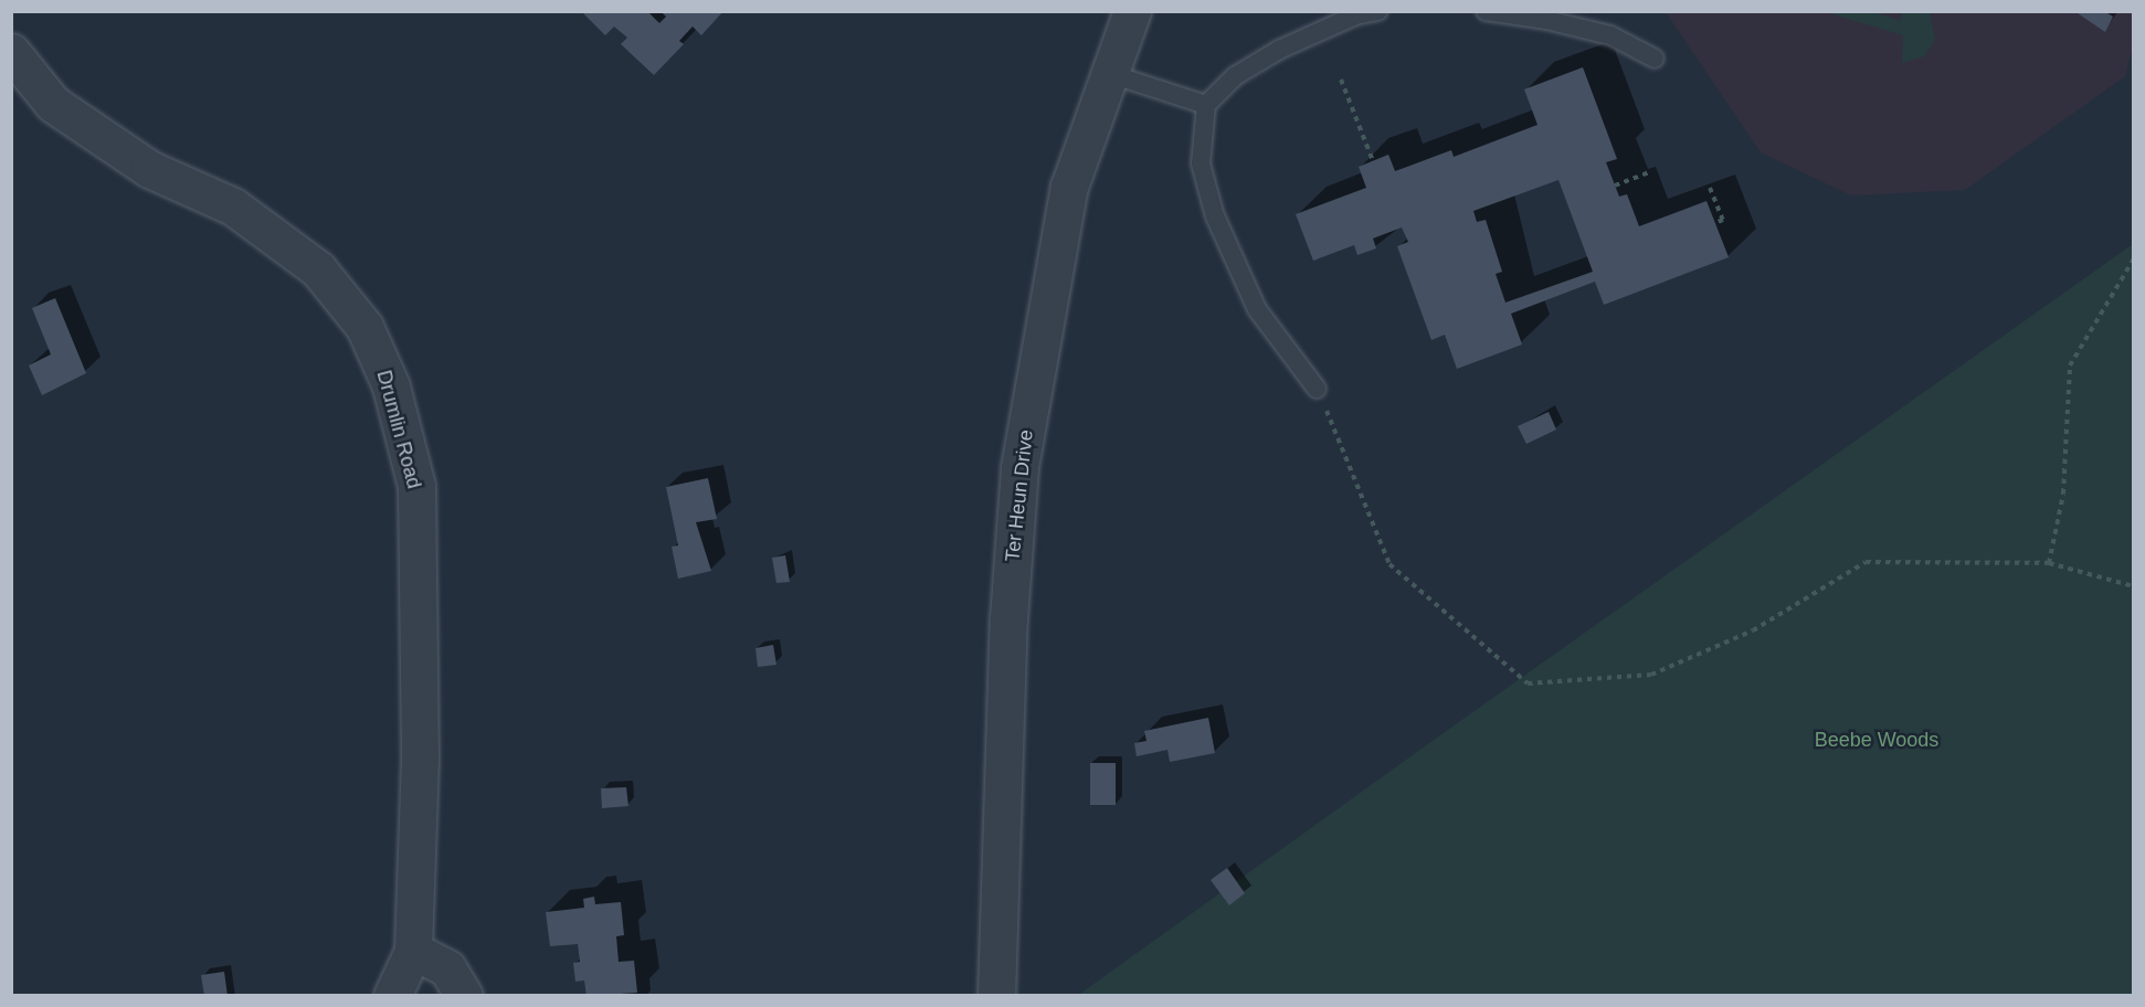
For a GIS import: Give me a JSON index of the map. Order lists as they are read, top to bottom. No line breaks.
{"streets":{"street":["Drumlin Road","Ter Heun Drive"]},"parks":["Beebe Woods"]}
